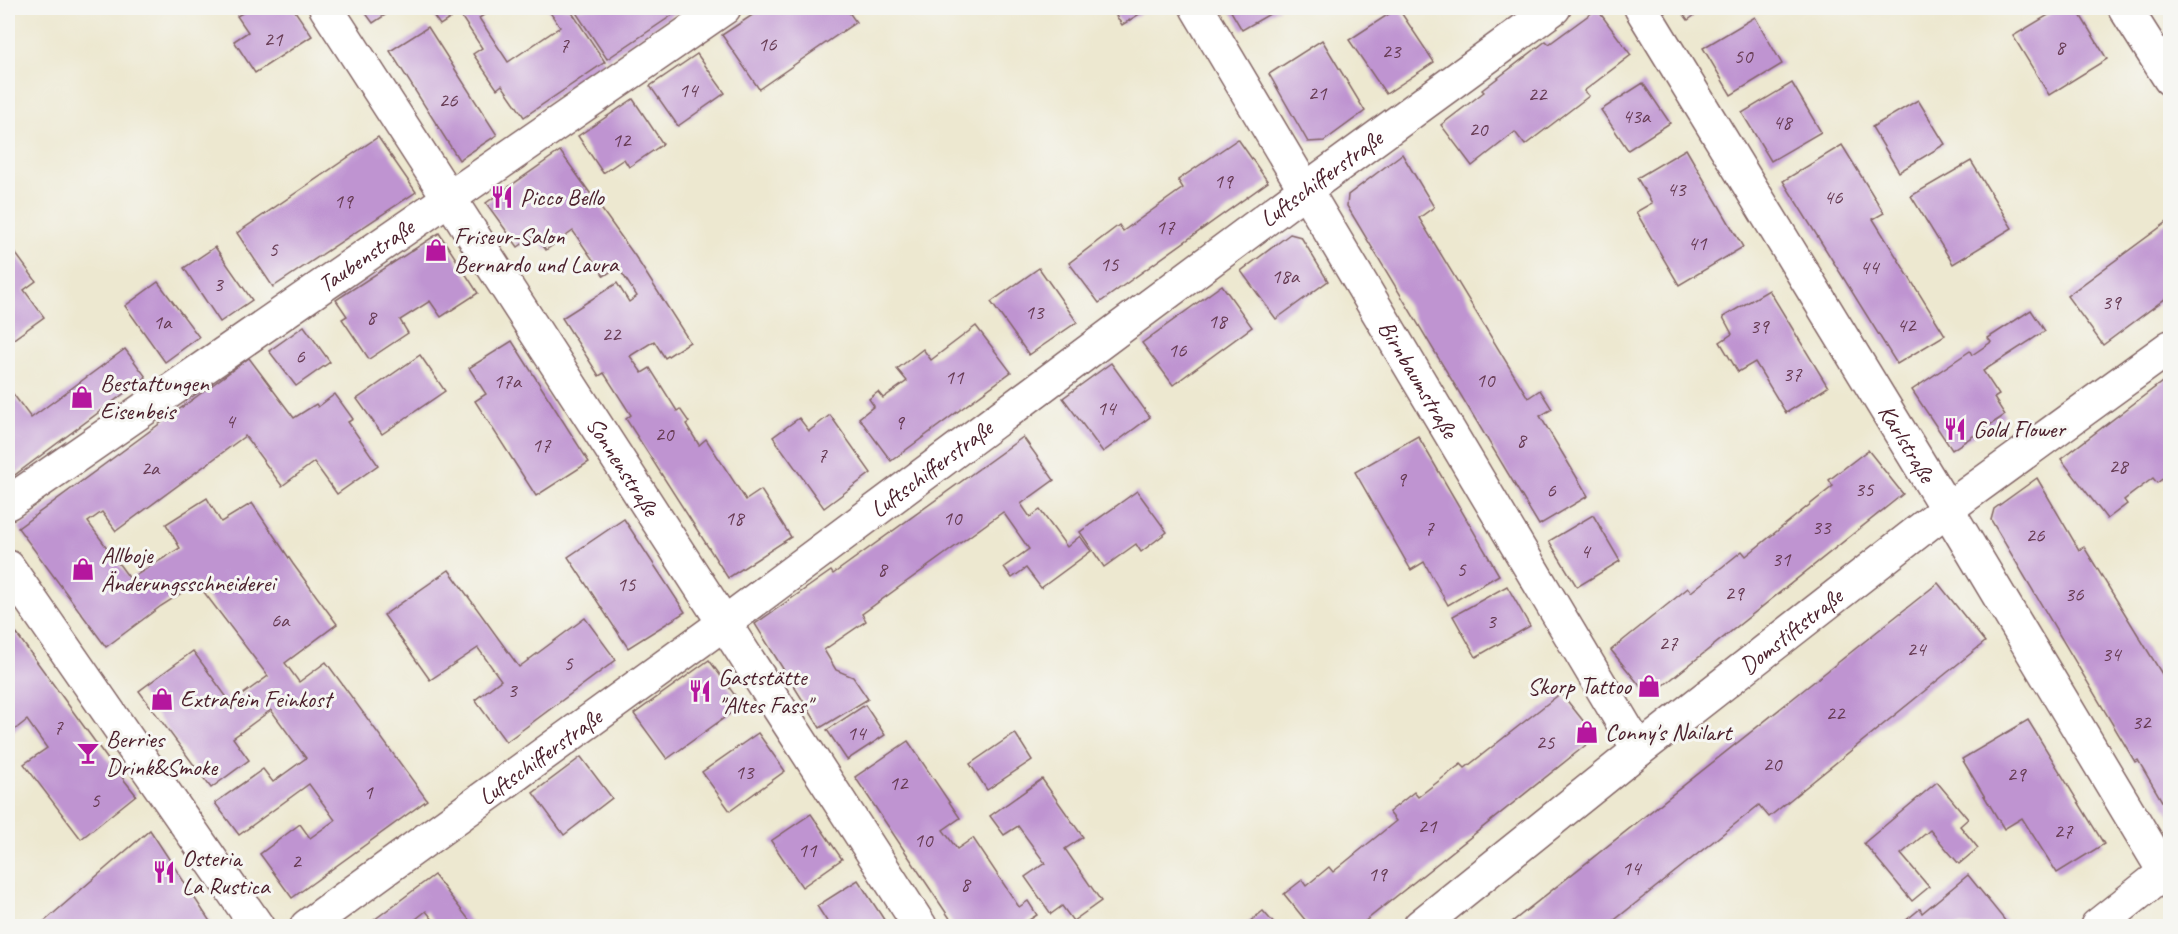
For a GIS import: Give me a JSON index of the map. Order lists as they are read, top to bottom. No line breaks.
{"streets":{"street":["Luftschifferstraße","Taubenstraße","Birnbaumstraße","Karlstraße","Sonnenstraße","Domstiftstraße"]},"crossings":[["Luftschifferstraße","Birnbaumstraße"],["Luftschifferstraße","Sonnenstraße"],["Taubenstraße","Sonnenstraße"],["Birnbaumstraße","Domstiftstraße"],["Karlstraße","Domstiftstraße"]],"places":{"restaurant":["Picco Bello","Gold Flower","Gaststätte \"Altes Fass\"","Osteria La Rustica"],"shop":["Friseur-Salon Bernardo und Laura","Bestattungen Eisenbeis","Allboje Änderungsschneiderei","Skorp Tattoo","Extrafein Feinkost","Conny's Nailart"],"bar":["Berries Drink&Smoke"]},"house_numbers":["21","16","7","8","23","50","14","21","22","26","43a","48","20","12","19","43","46","19","17","41","5","15","44","18a","3","39","13","8","18","1a","42","39","22","16","6","37","11","10","17a","14","4","9","20","8","17","7","28","2a","9","35","6","18","10","33","7","26","4","31","8","5","15","29","36","6a","3","27","24","34","5","3","22","32","7","14","25","20","13","29","12","1","5","21","27","10","11","2","14","19","8"]}
